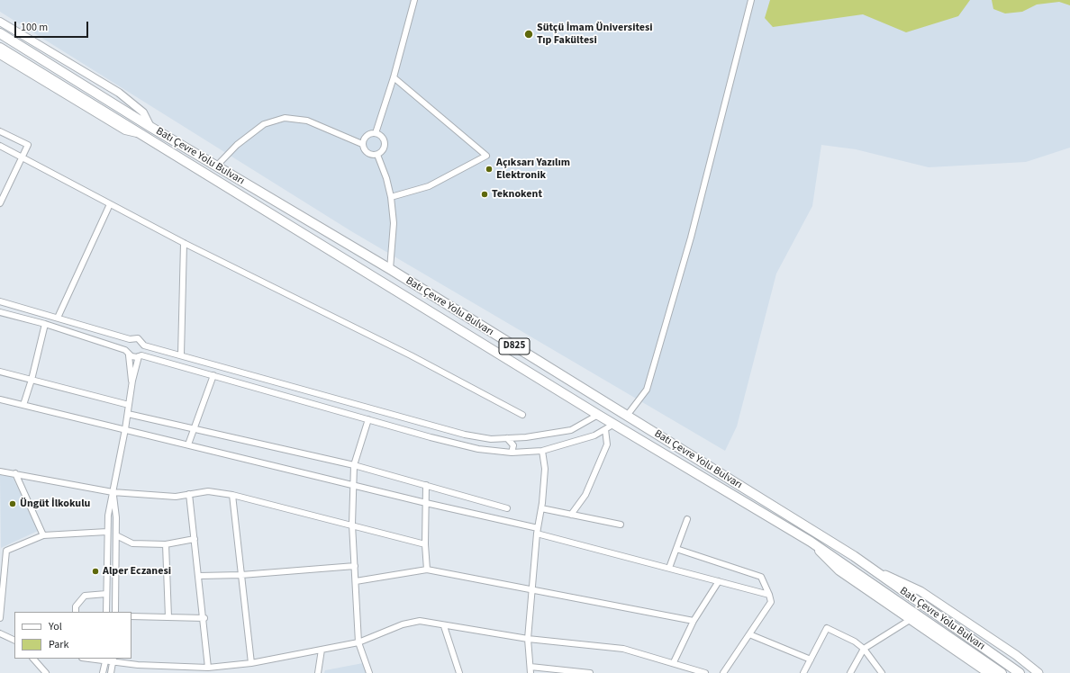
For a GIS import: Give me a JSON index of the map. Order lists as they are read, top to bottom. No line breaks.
{"streets":{"main road":["Batı Çevre Yolu Bulvarı","D825"]},"places":["Sütçü İmam Üniversitesi Tıp Fakültesi","Açıksarı Yazılım Elektronik","Teknokent","Üngüt İlkokulu","Alper Eczanesi"],"legend":["Yol","Park"],"scale_bar":"100 m"}
